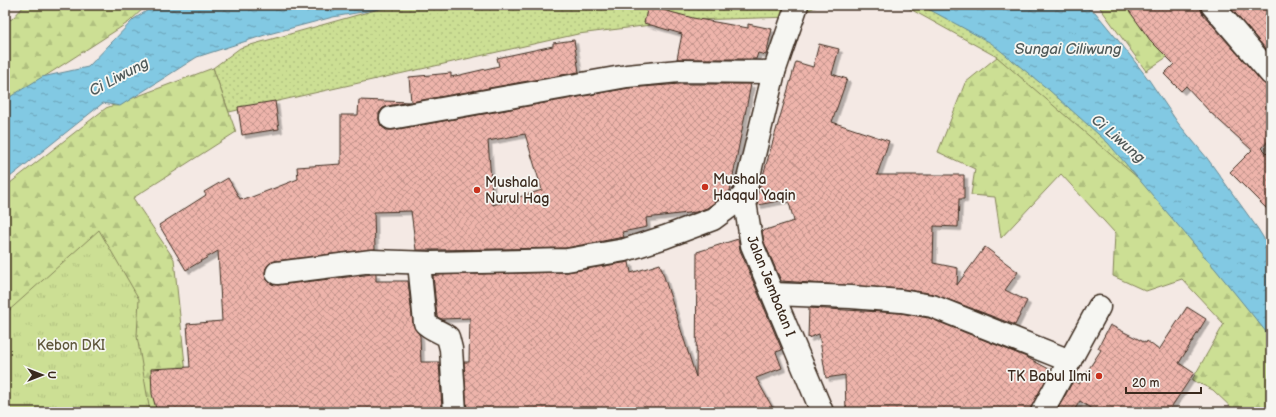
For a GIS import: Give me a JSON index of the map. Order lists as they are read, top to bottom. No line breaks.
{"streets":{"street":["Jalan Jembatan I"]},"water":["Sungai Ciliwung","Ci Liwung"],"parks":["Kebon DKI"],"places":["Mushala Haqqul Yaqin","Mushala Nurul Hag","TK Babul Ilmi"],"scale_bar":"20 m","north":"right"}
